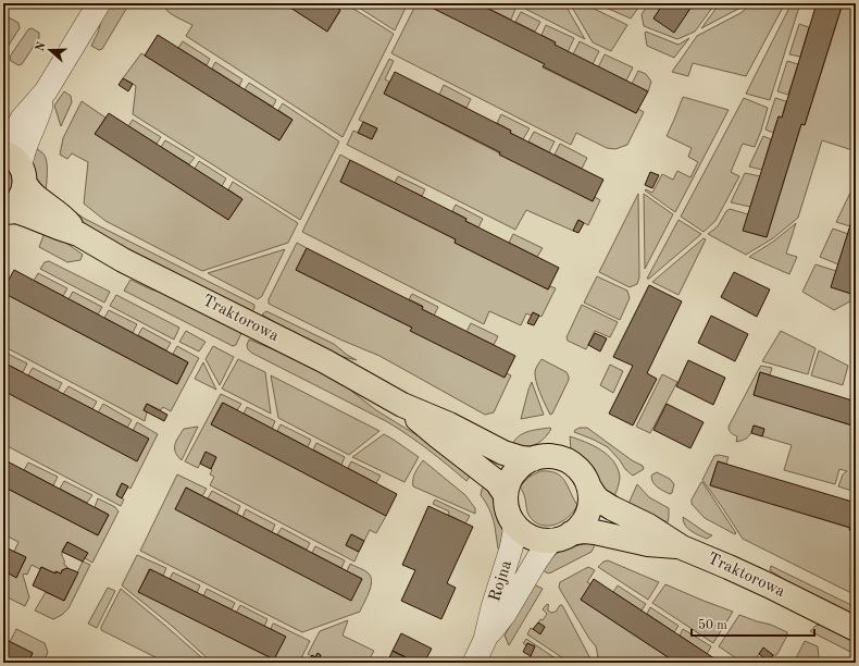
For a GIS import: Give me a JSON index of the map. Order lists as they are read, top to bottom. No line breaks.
{"streets":{"main road":["Traktorowa"],"street":["Rojna"]},"crossings":[["Traktorowa","Rojna"]],"scale_bar":"50 m","north":"left"}
